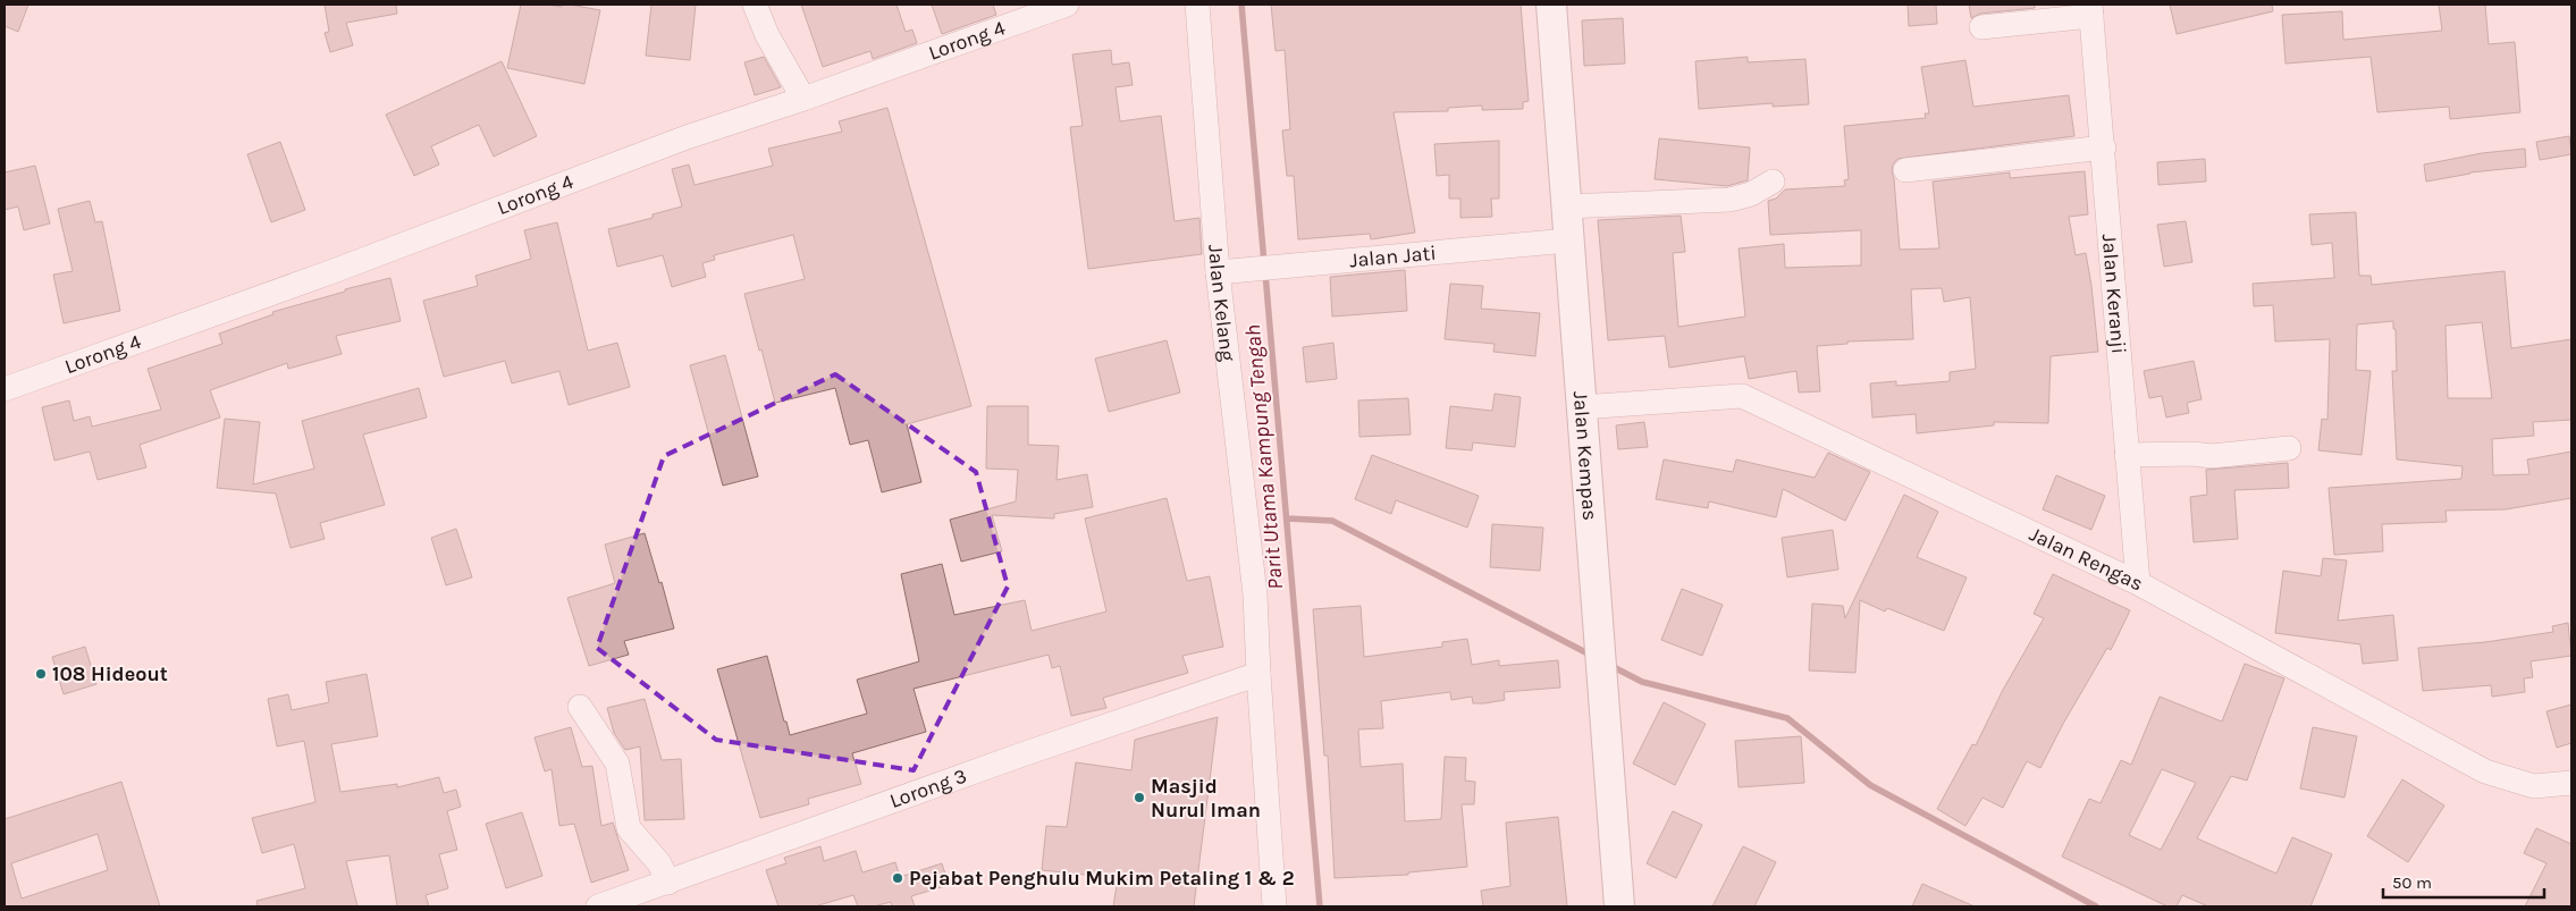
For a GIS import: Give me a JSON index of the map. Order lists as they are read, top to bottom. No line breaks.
{"streets":{"street":["Lorong 4","Jalan Jati","Jalan Keranji","Jalan Kelang","Jalan Kempas","Jalan Rengas","Lorong 3"]},"crossings":[["Jalan Jati","Jalan Kelang"],["Jalan Jati","Jalan Kempas"],["Jalan Keranji","Jalan Rengas"],["Jalan Kelang","Lorong 3"],["Jalan Kempas","Jalan Rengas"]],"water":["Parit Utama Kampung Tengah"],"places":["108 Hideout","Masjid Nurul Iman","Pejabat Penghulu Mukim Petaling 1 & 2"],"scale_bar":"50 m"}
